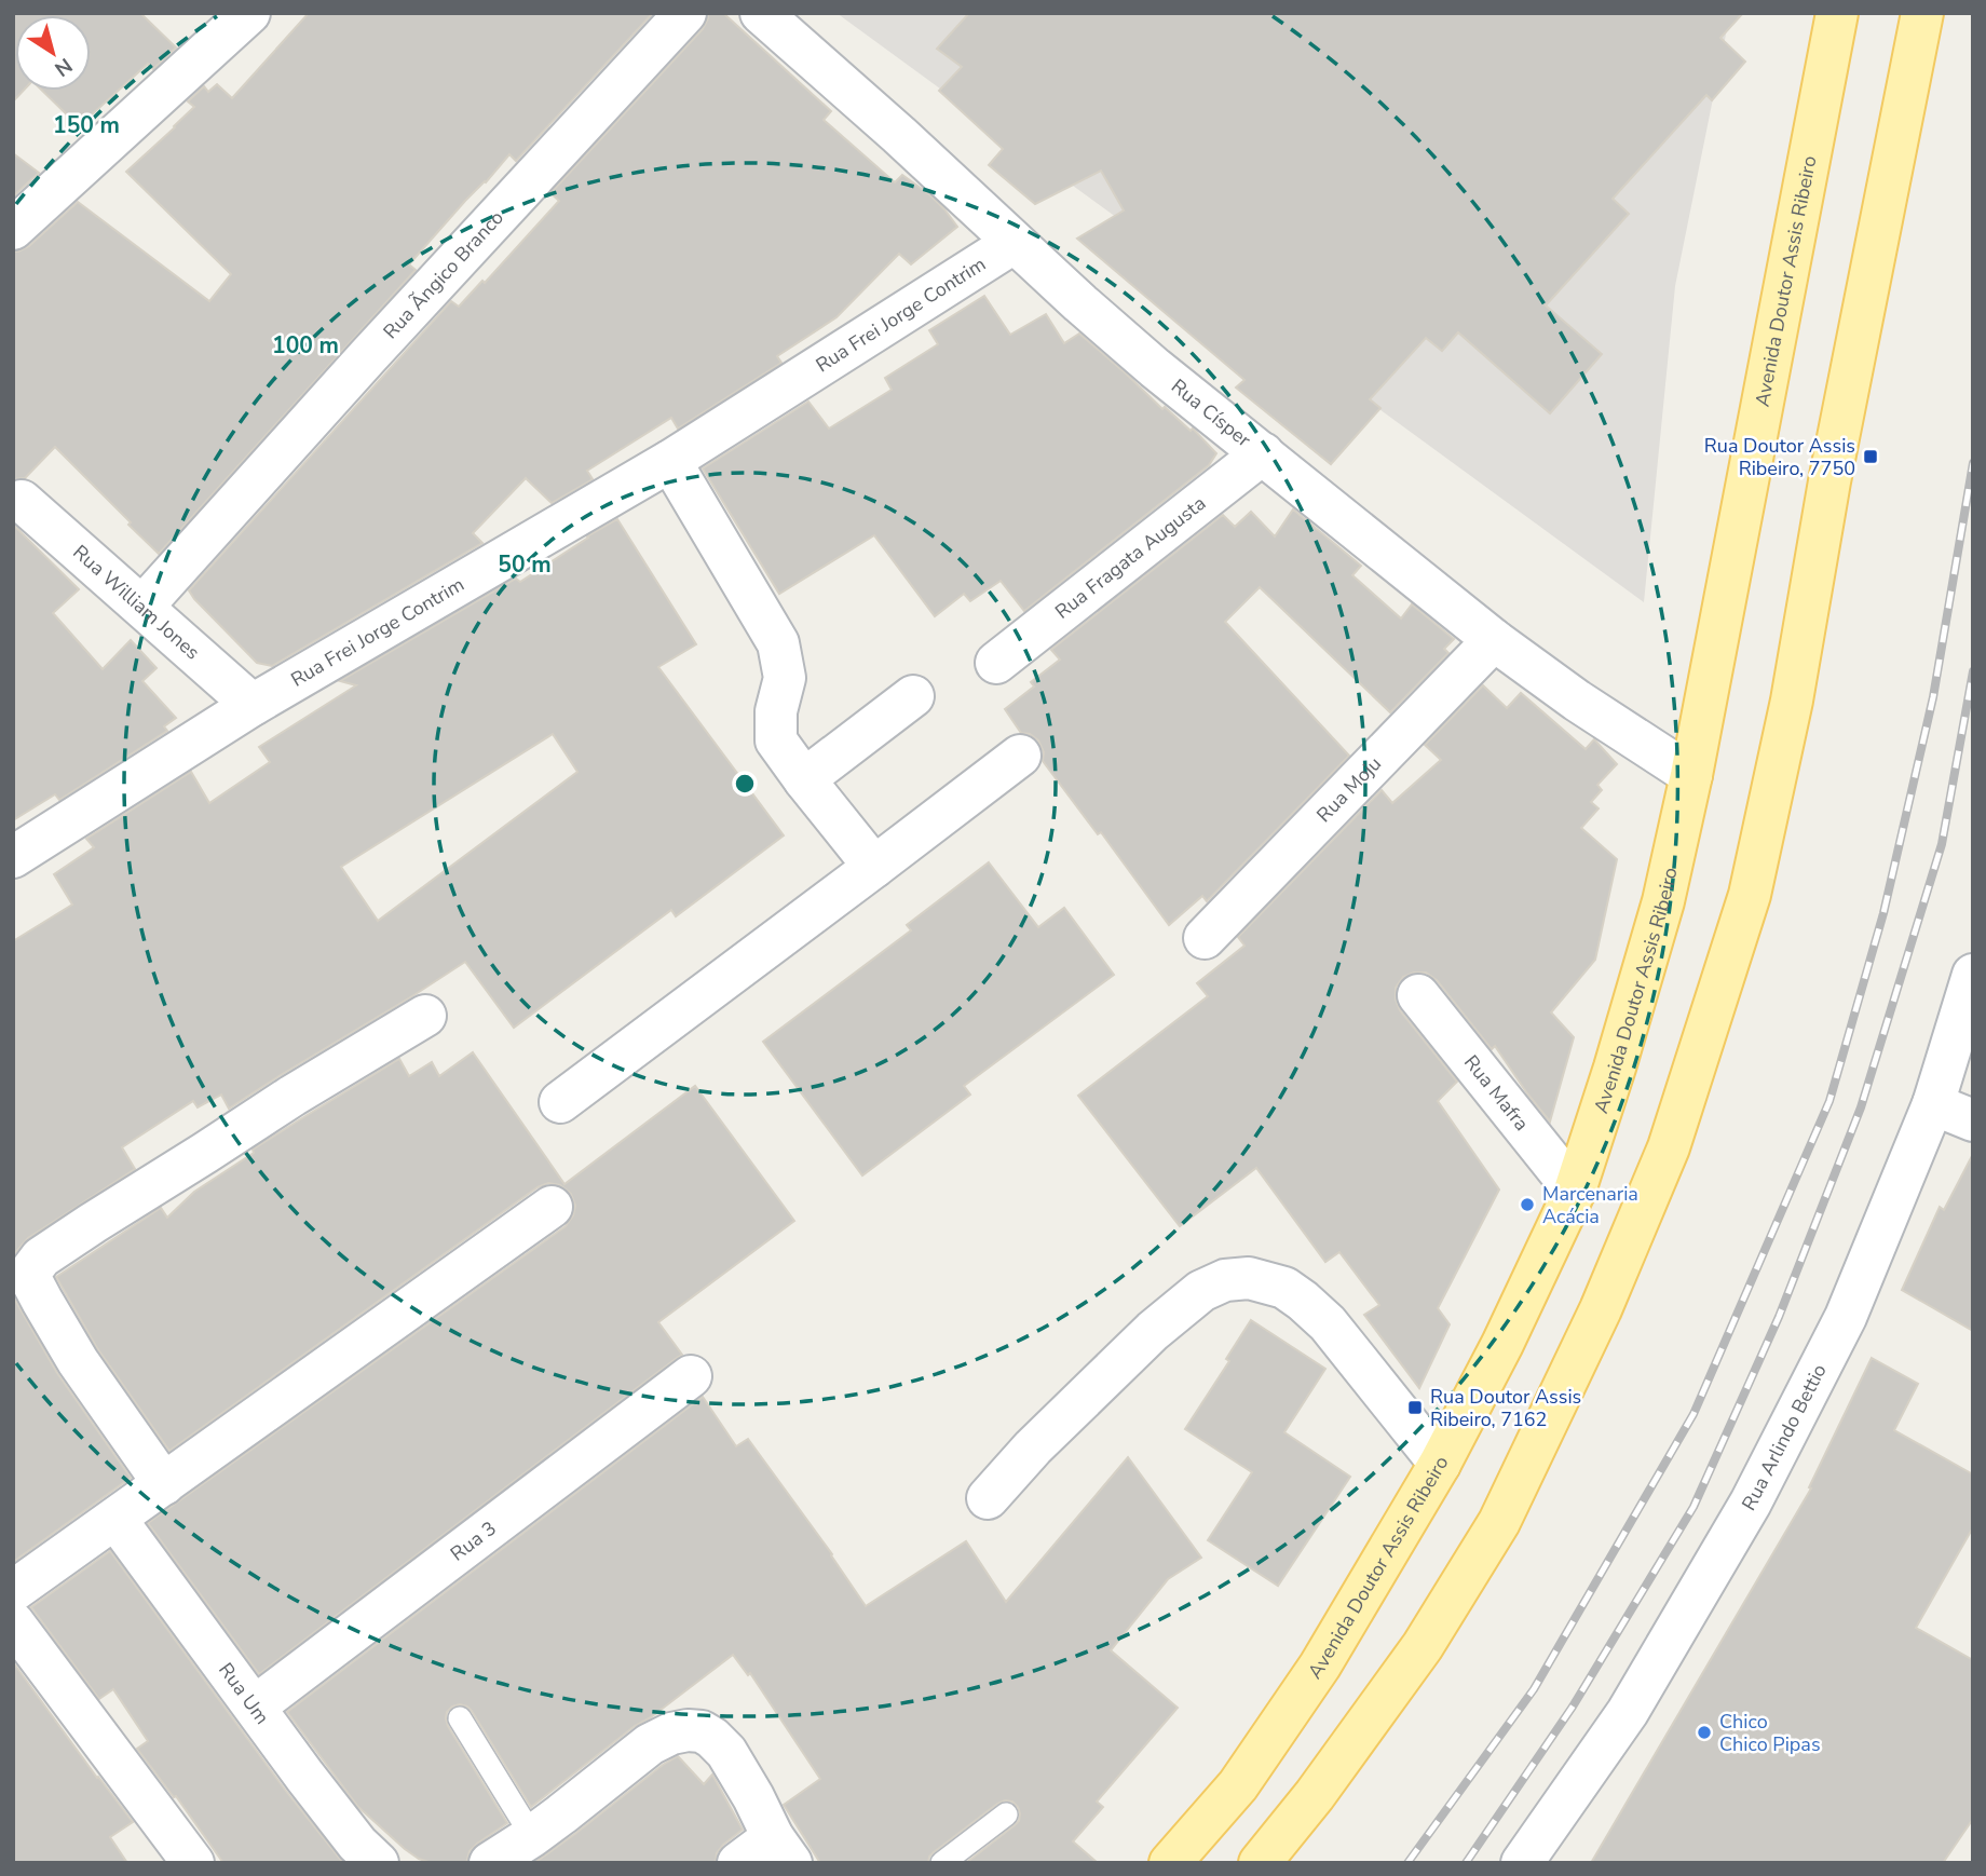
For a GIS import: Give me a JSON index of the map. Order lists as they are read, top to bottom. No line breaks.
{"streets":{"main road":["Avenida Doutor Assis Ribeiro"],"street":["Rua Ãngico Branco","Rua Frei Jorge Contrim","Rua Císper","Rua Fragata Augusta","Rua William Jones","Rua Moju","Rua Mafra","Rua Arlindo Bettio","Rua 3","Rua Um"]},"crossings":[["Rua Ãngico Branco","Rua William Jones"],["Avenida Doutor Assis Ribeiro","Rua Císper"],["Avenida Doutor Assis Ribeiro","Rua Mafra"],["Rua Frei Jorge Contrim","Rua Císper"],["Rua Frei Jorge Contrim","Rua William Jones"],["Rua Císper","Rua Fragata Augusta"],["Rua Císper","Rua Moju"],["Rua 3","Rua Um"]],"places":{"transit":["Rua Doutor Assis Ribeiro, 7750","Rua Doutor Assis Ribeiro, 7162"],"other":["Marcenaria Acácia","Chico Chico Pipas"]},"north":"bottom right","rings":["150 m","100 m","50 m"]}
